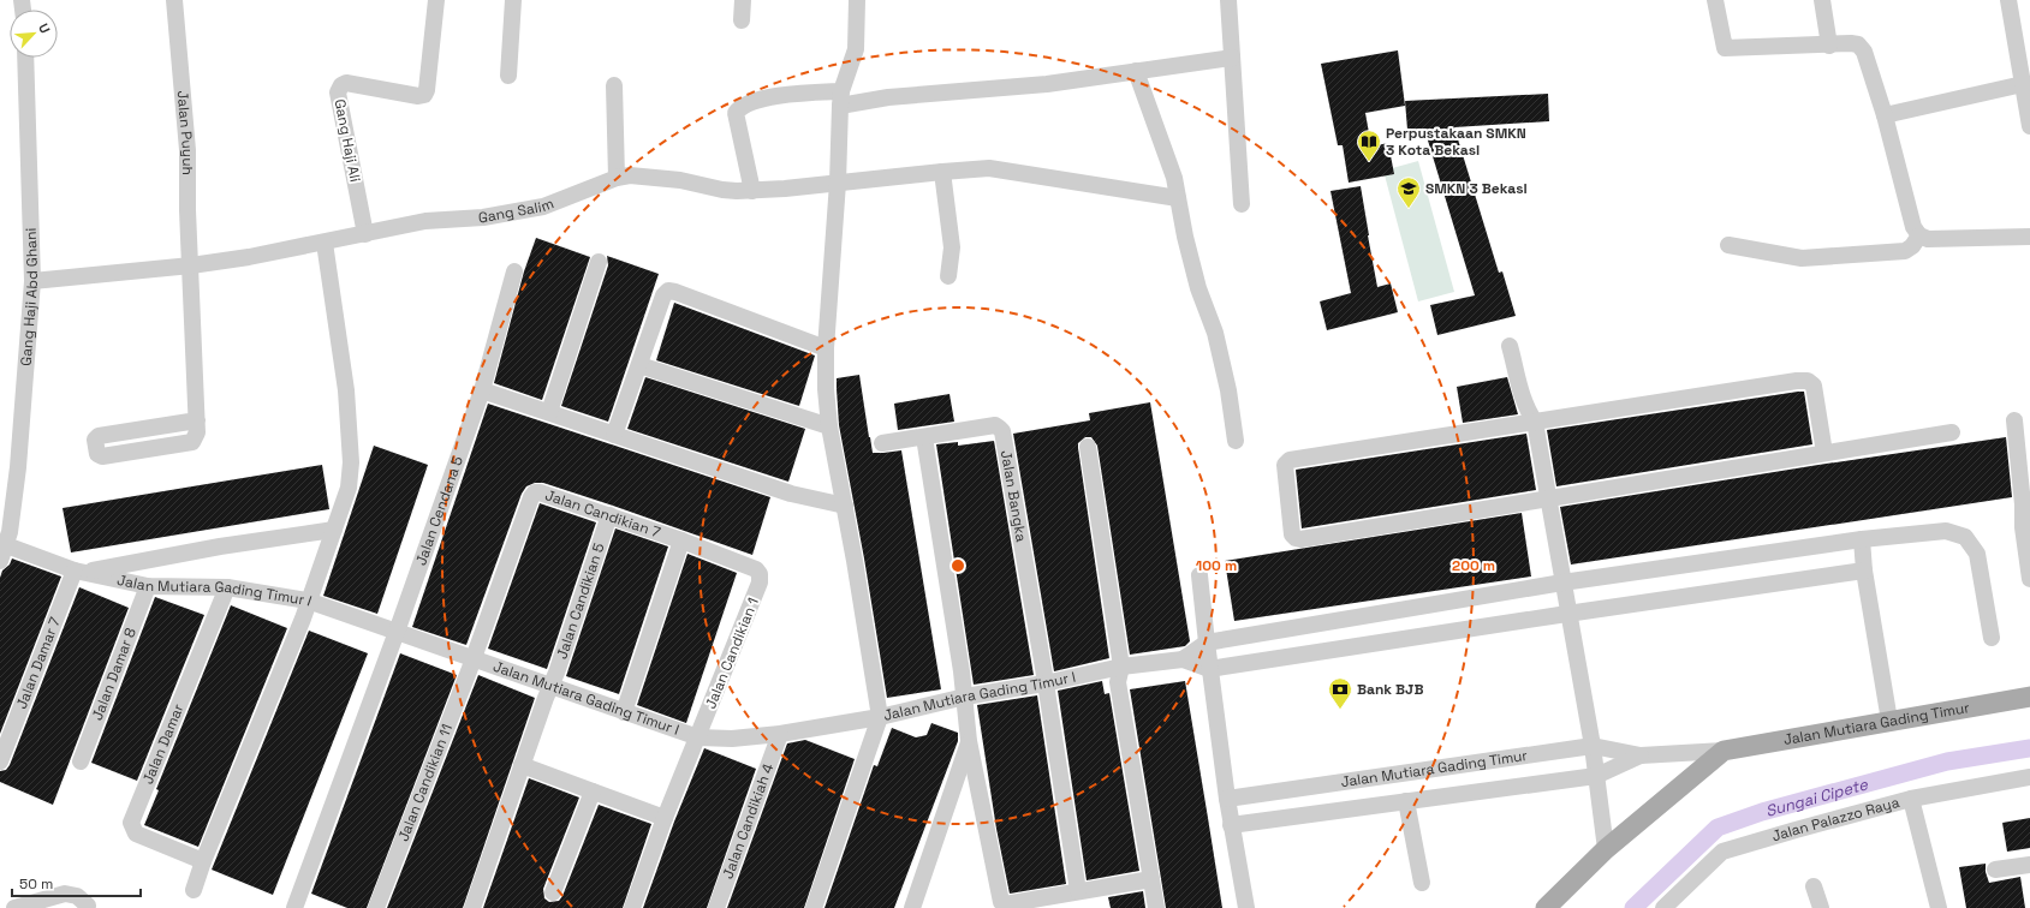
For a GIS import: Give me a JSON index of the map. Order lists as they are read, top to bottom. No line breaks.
{"streets":{"main road":["Jalan Mutiara Gading Timur"],"street":["Jalan Puyuh","Gang Haji Ali","Gang Salim","Gang Haji Abd Ghani","Jalan Bangka","Jalan Cendana 5","Jalan Candikian 7","Jalan Mutiara Gading Timur I","Jalan Candikian 5","Jalan Candikian 1","Jalan Damar 7","Jalan Damar 8","Jalan Damar","Jalan Candikian 11","Jalan Palazzo Raya","Jalan Candikiah 4"]},"crossings":[["Jalan Puyuh","Gang Salim"],["Gang Haji Ali","Gang Salim"],["Gang Salim","Gang Haji Abd Ghani"],["Gang Haji Abd Ghani","Jalan Mutiara Gading Timur I"],["Jalan Bangka","Jalan Mutiara Gading Timur I"],["Jalan Cendana 5","Jalan Mutiara Gading Timur I"],["Jalan Candikian 7","Jalan Mutiara Gading Timur I"],["Jalan Candikian 7","Jalan Candikian 5"],["Jalan Candikian 7","Jalan Candikian 1"],["Jalan Candikian 7","Jalan Candikian 11"],["Jalan Mutiara Gading Timur I","Jalan Candikian 5"],["Jalan Mutiara Gading Timur I","Jalan Candikian 1"],["Jalan Mutiara Gading Timur I","Jalan Damar 7"],["Jalan Mutiara Gading Timur I","Jalan Damar 8"],["Jalan Mutiara Gading Timur I","Jalan Damar"],["Jalan Mutiara Gading Timur I","Jalan Candikian 11"],["Jalan Mutiara Gading Timur I","Jalan Candikiah 4"]],"water":["Sungai Cipete"],"places":{"library":["Perpustakaan SMKN 3 Kota Bekasi"],"school or university":["SMKN 3 Bekasi"],"bank":["Bank BJB"]},"scale_bar":"50 m","north":"top right","rings":["100 m","200 m"]}
